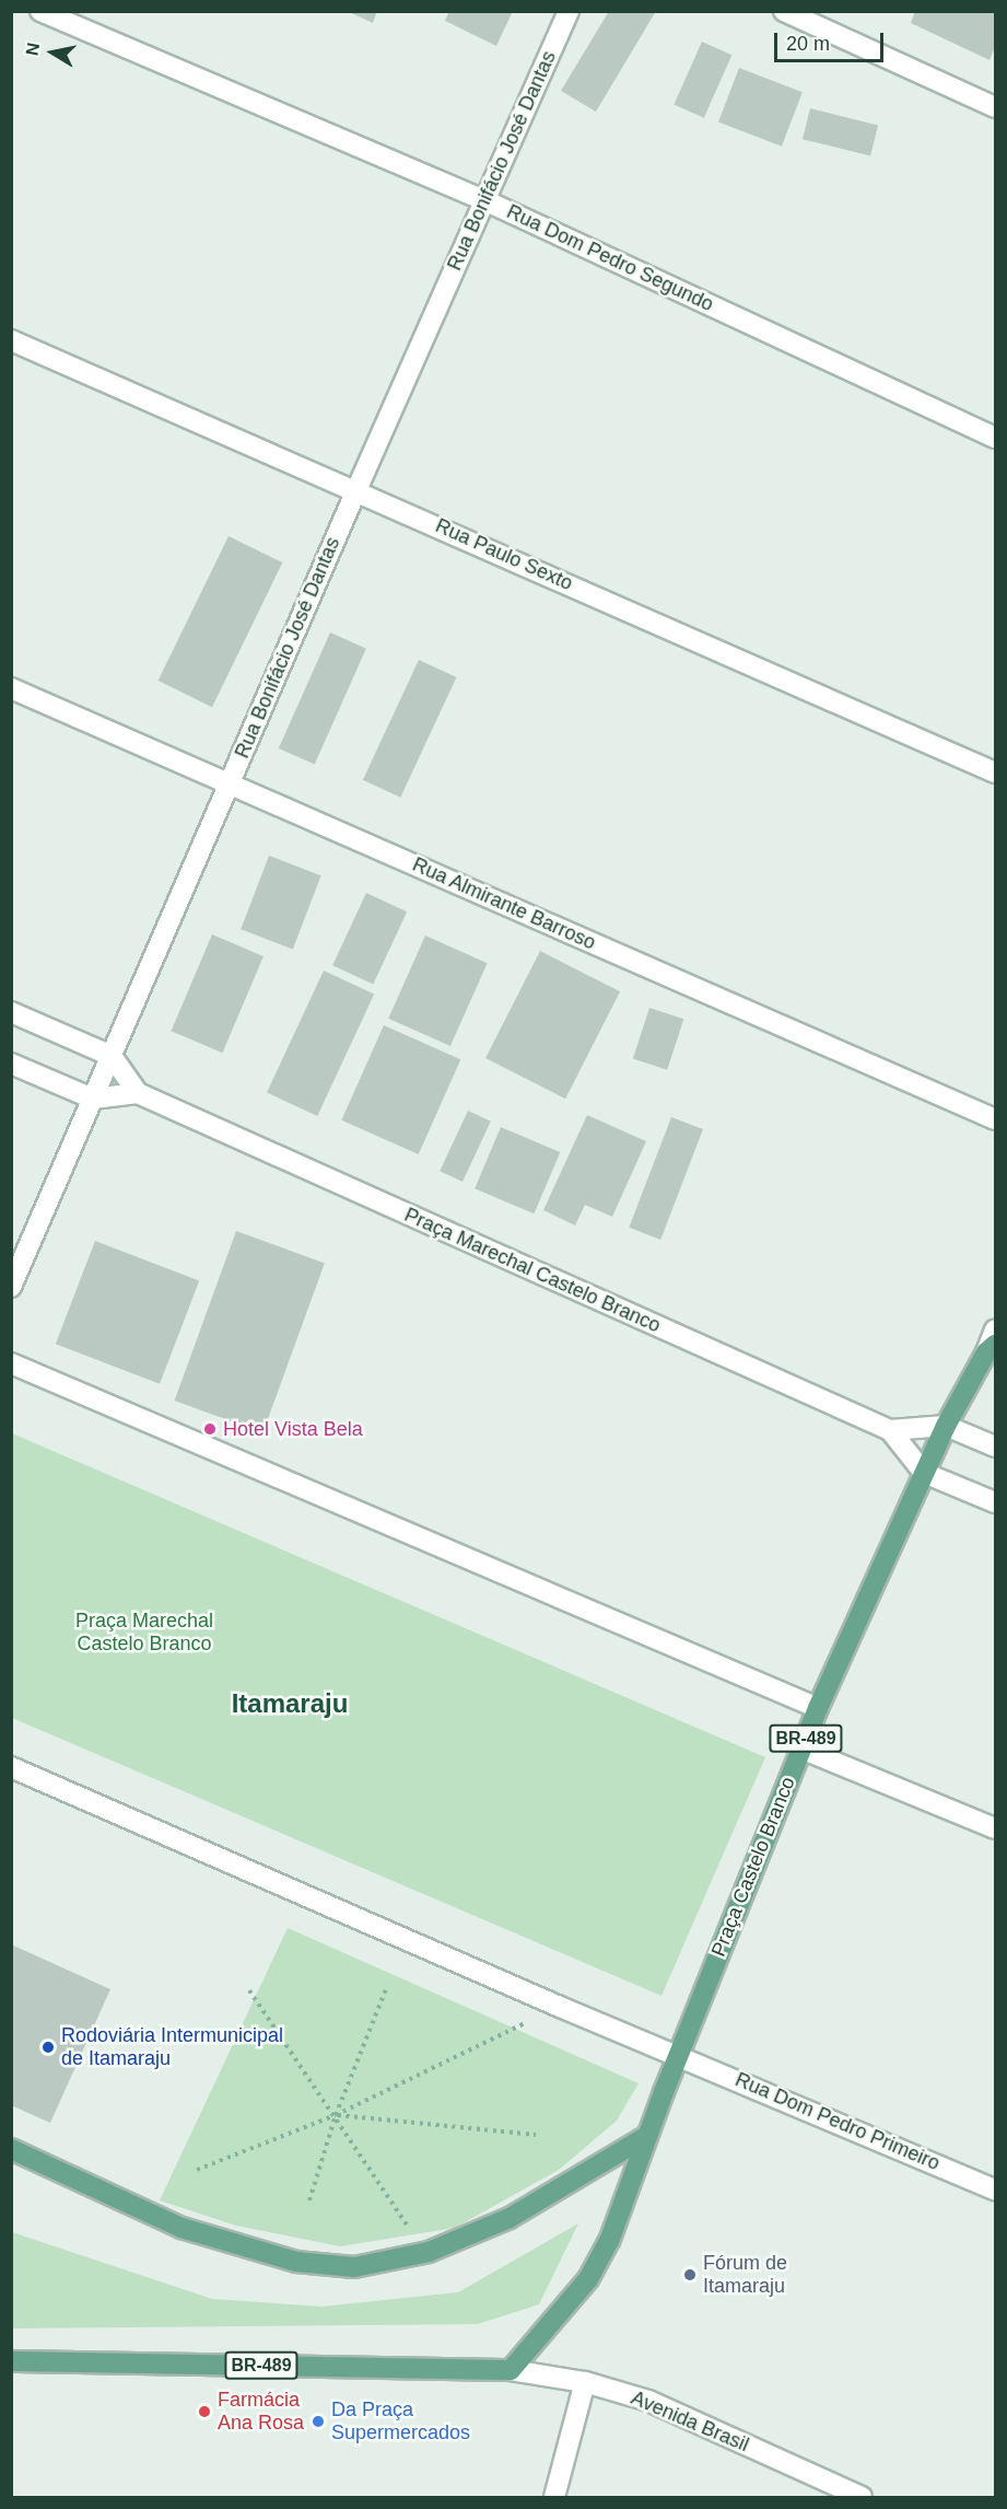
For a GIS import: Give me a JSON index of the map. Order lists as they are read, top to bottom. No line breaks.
{"streets":{"main road":["BR-489","Praça Castelo Branco"],"street":["Rua Bonifácio José Dantas","Rua Dom Pedro Segundo","Rua Paulo Sexto","Rua Almirante Barroso","Praça Marechal Castelo Branco","Rua Dom Pedro Primeiro","Avenida Brasil"]},"crossings":[["Rua Bonifácio José Dantas","Rua Dom Pedro Segundo"],["Rua Bonifácio José Dantas","Rua Paulo Sexto"],["Rua Bonifácio José Dantas","Rua Almirante Barroso"],["BR-489","Praça Castelo Branco"],["BR-489","Avenida Brasil"],["Praça Castelo Branco","Rua Dom Pedro Primeiro"]],"districts":["Itamaraju"],"parks":["Praça Marechal Castelo Branco"],"places":["Hotel Vista Bela","Rodoviária Intermunicipal de Itamaraju","Fórum de Itamaraju","Farmácia Ana Rosa","Da Praça Supermercados"],"scale_bar":"20 m","north":"left"}
